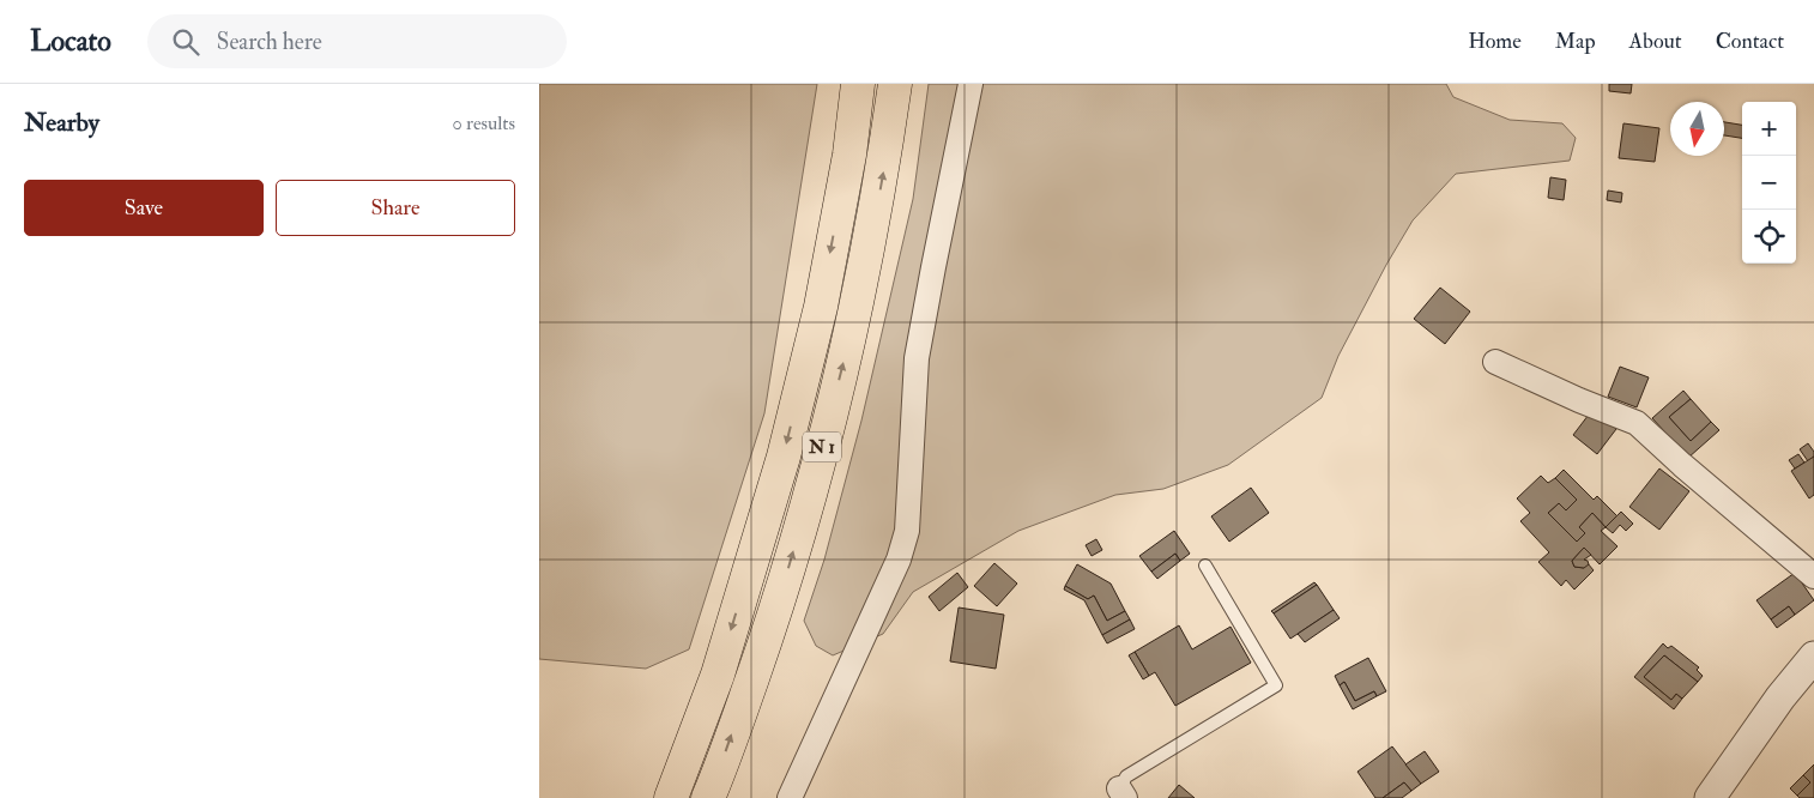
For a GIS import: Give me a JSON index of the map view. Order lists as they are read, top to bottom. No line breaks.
{"streets":{"highway":["N 1"]},"north":"bottom","page":{"header":"Locato","search":"Search here","nav":["Home","Map","About","Contact"],"heading":["Nearby","0 results"],"map_buttons":["+","−"],"buttons":["Save","Share"]}}
